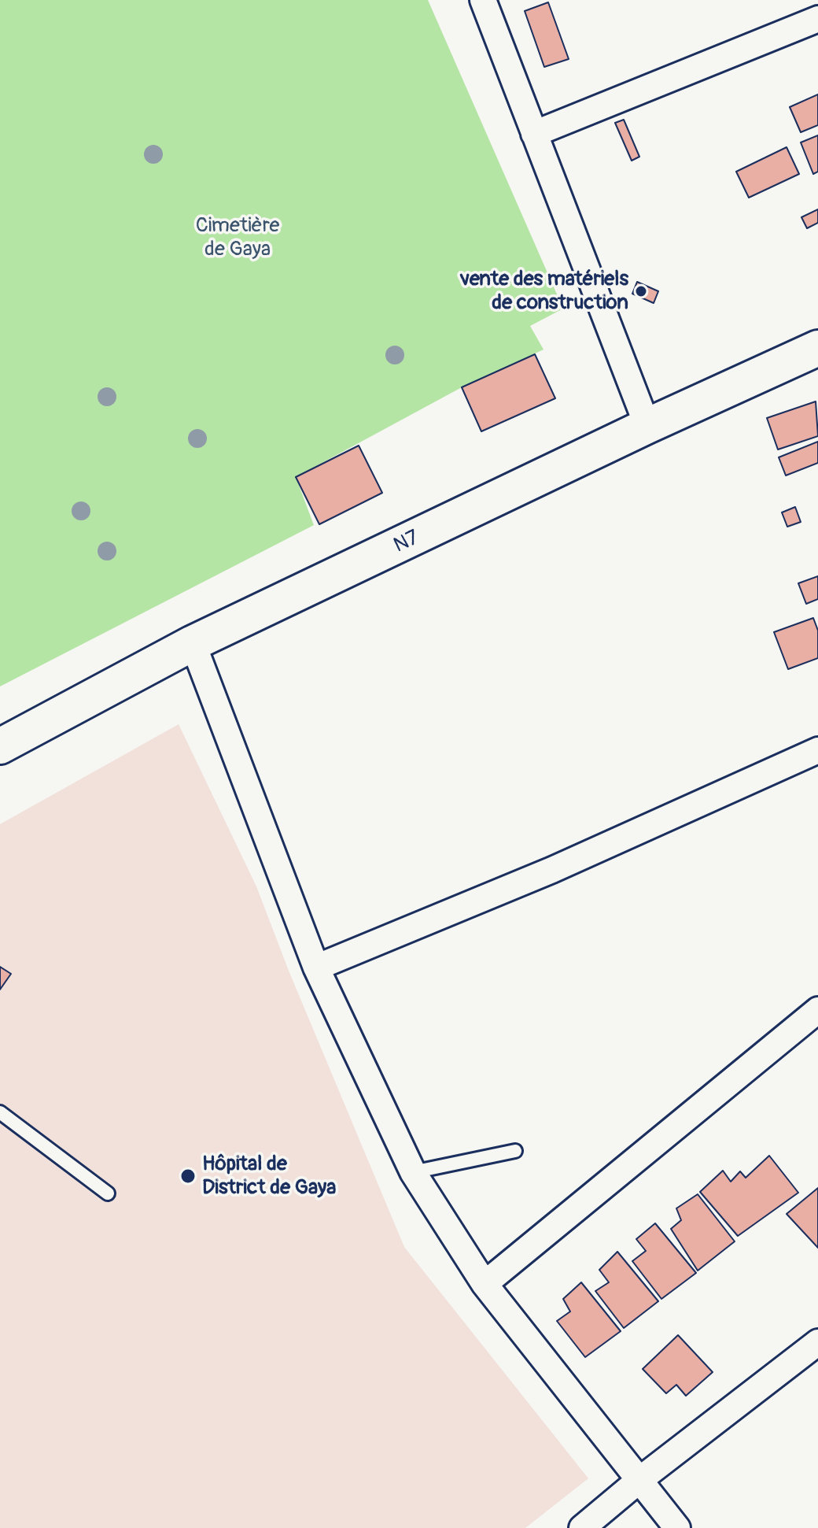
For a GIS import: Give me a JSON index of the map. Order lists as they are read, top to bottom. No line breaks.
{"streets":{"main road":["N7"]},"parks":["Cimetière de Gaya"],"places":["vente des matériels de construction","Hôpital de District de Gaya"]}
